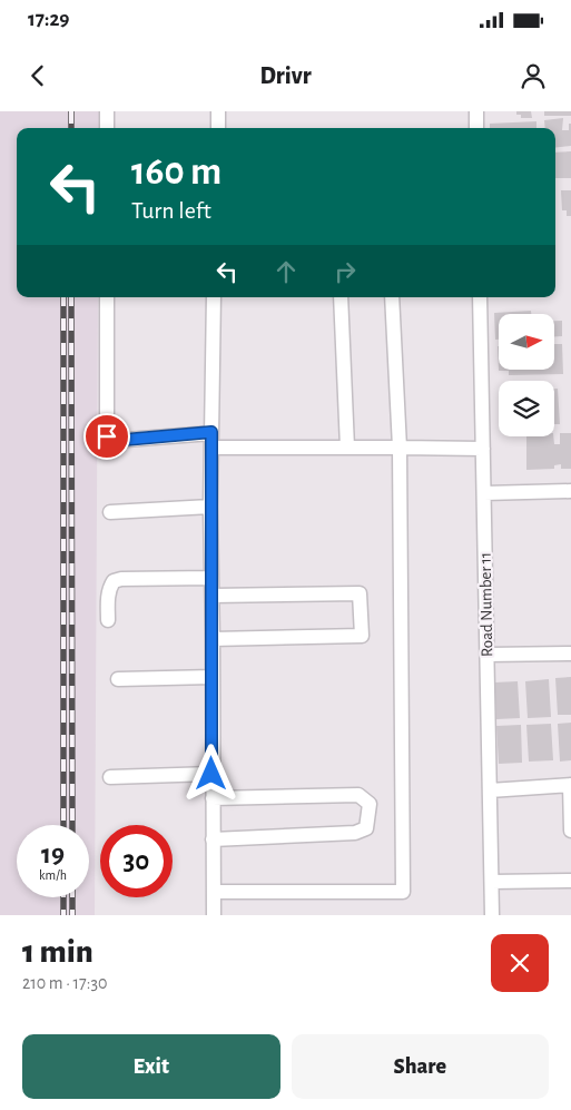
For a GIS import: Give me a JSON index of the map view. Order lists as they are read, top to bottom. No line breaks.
{"streets":{"street":["Road Number 11"]},"north":"right","page":{"status":"17:29","header":"Drivr","turn":["160 m","Turn left"],"speed":"19 km/h","limit":"30","heading":["1 min","210 m · 17:30"],"buttons":["Exit","Share"]}}
